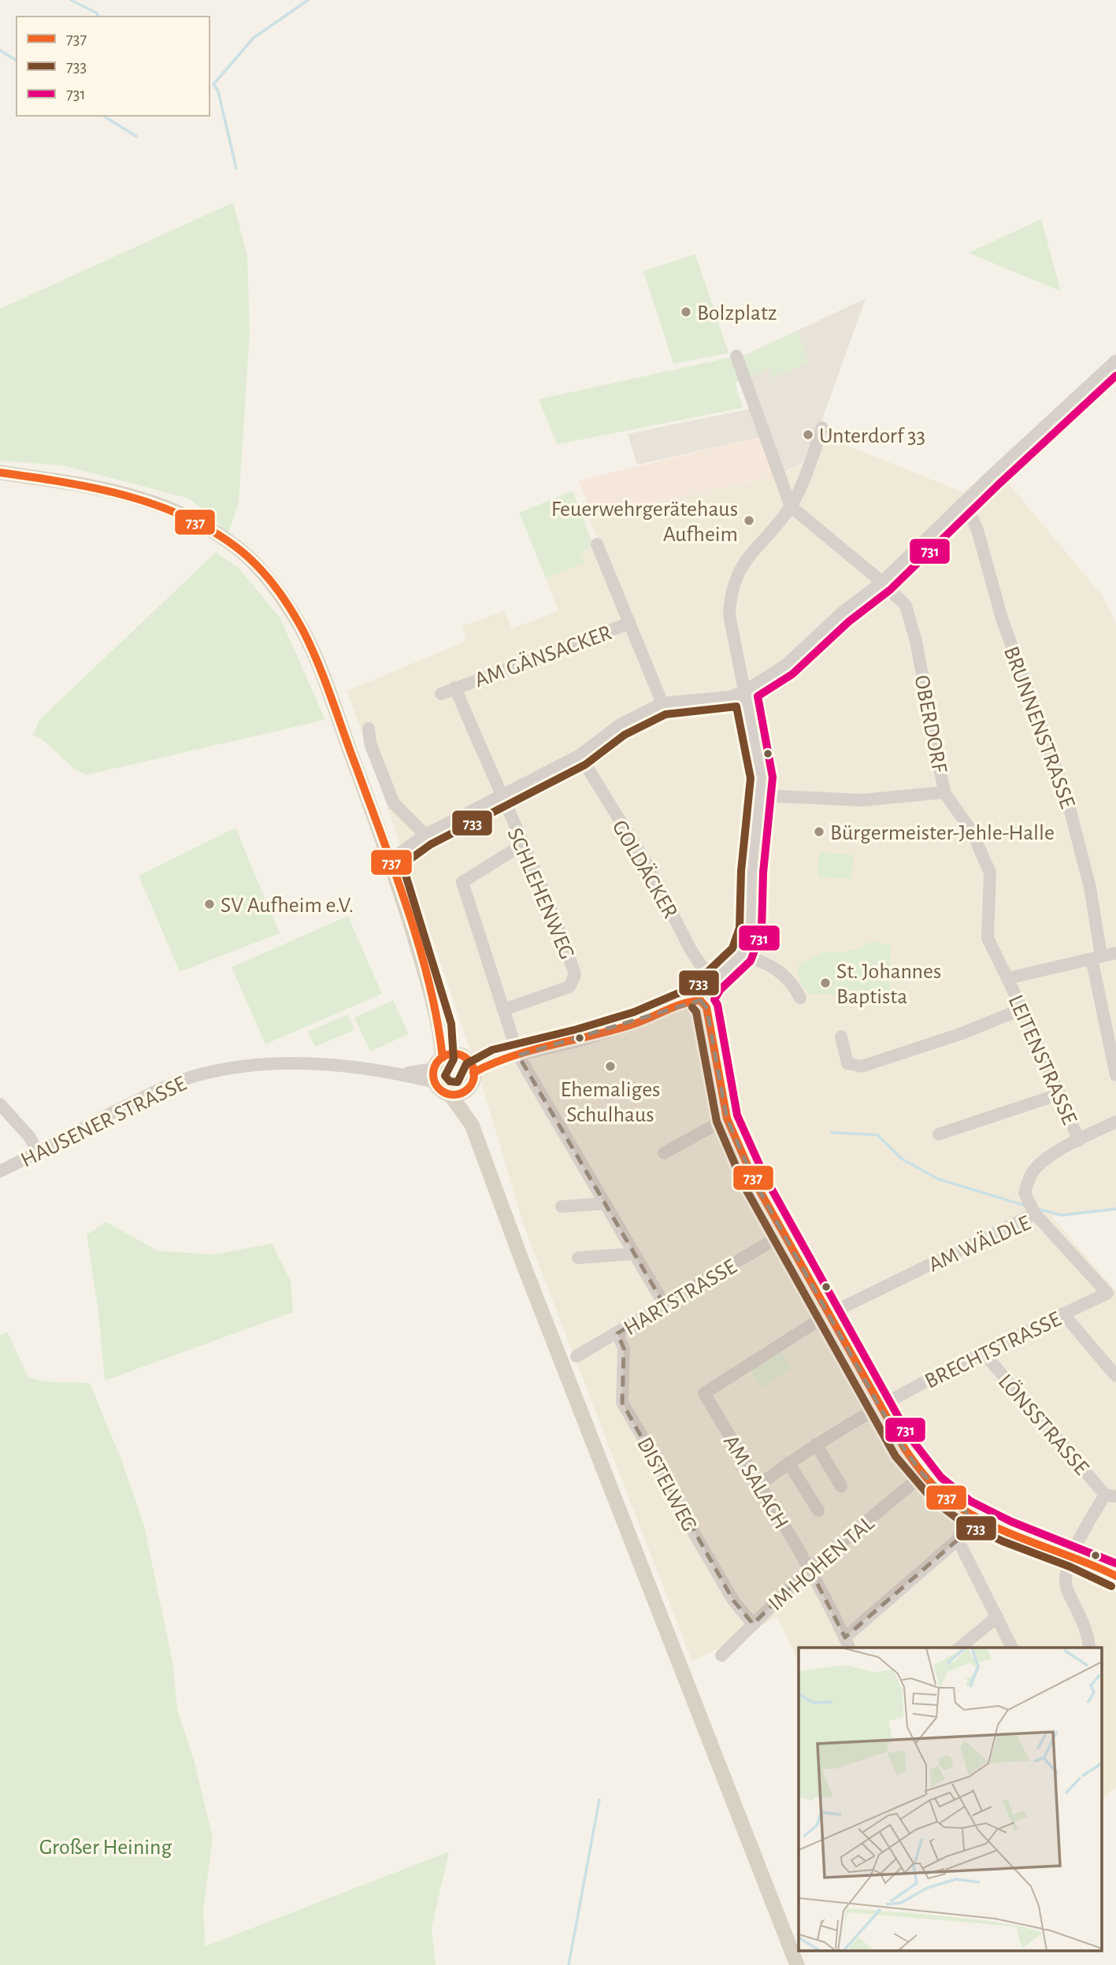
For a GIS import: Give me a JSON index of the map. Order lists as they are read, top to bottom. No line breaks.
{"streets":{"street":["AM GÄNSACKER","OBERDORF","BRUNNENSTRASSE","GOLDÄCKER","SCHLEHENWEG","LEITENSTRASSE","HAUSENER STRASSE","AM WÄLDLE","HARTSTRASSE","BRECHTSTRASSE","LÖNSSTRASSE","AM SALACH","DISTELWEG","IM HOHEN TAL"]},"crossings":[["AM GÄNSACKER","SCHLEHENWEG"],["OBERDORF","LEITENSTRASSE"],["AM WÄLDLE","BRECHTSTRASSE"],["AM WÄLDLE","AM SALACH"],["HARTSTRASSE","DISTELWEG"],["BRECHTSTRASSE","LÖNSSTRASSE"],["BRECHTSTRASSE","AM SALACH"],["AM SALACH","IM HOHEN TAL"],["DISTELWEG","IM HOHEN TAL"]],"parks":["Großer Heining"],"places":["Bolzplatz","Unterdorf 33","Feuerwehrgerätehaus Aufheim","Bürgermeister-Jehle-Halle","SV Aufheim e.V.","St. Johannes Baptista","Ehemaliges Schulhaus"],"lines":["transit line 731","transit line 737","transit line 733"],"legend":["737","733","731"]}
